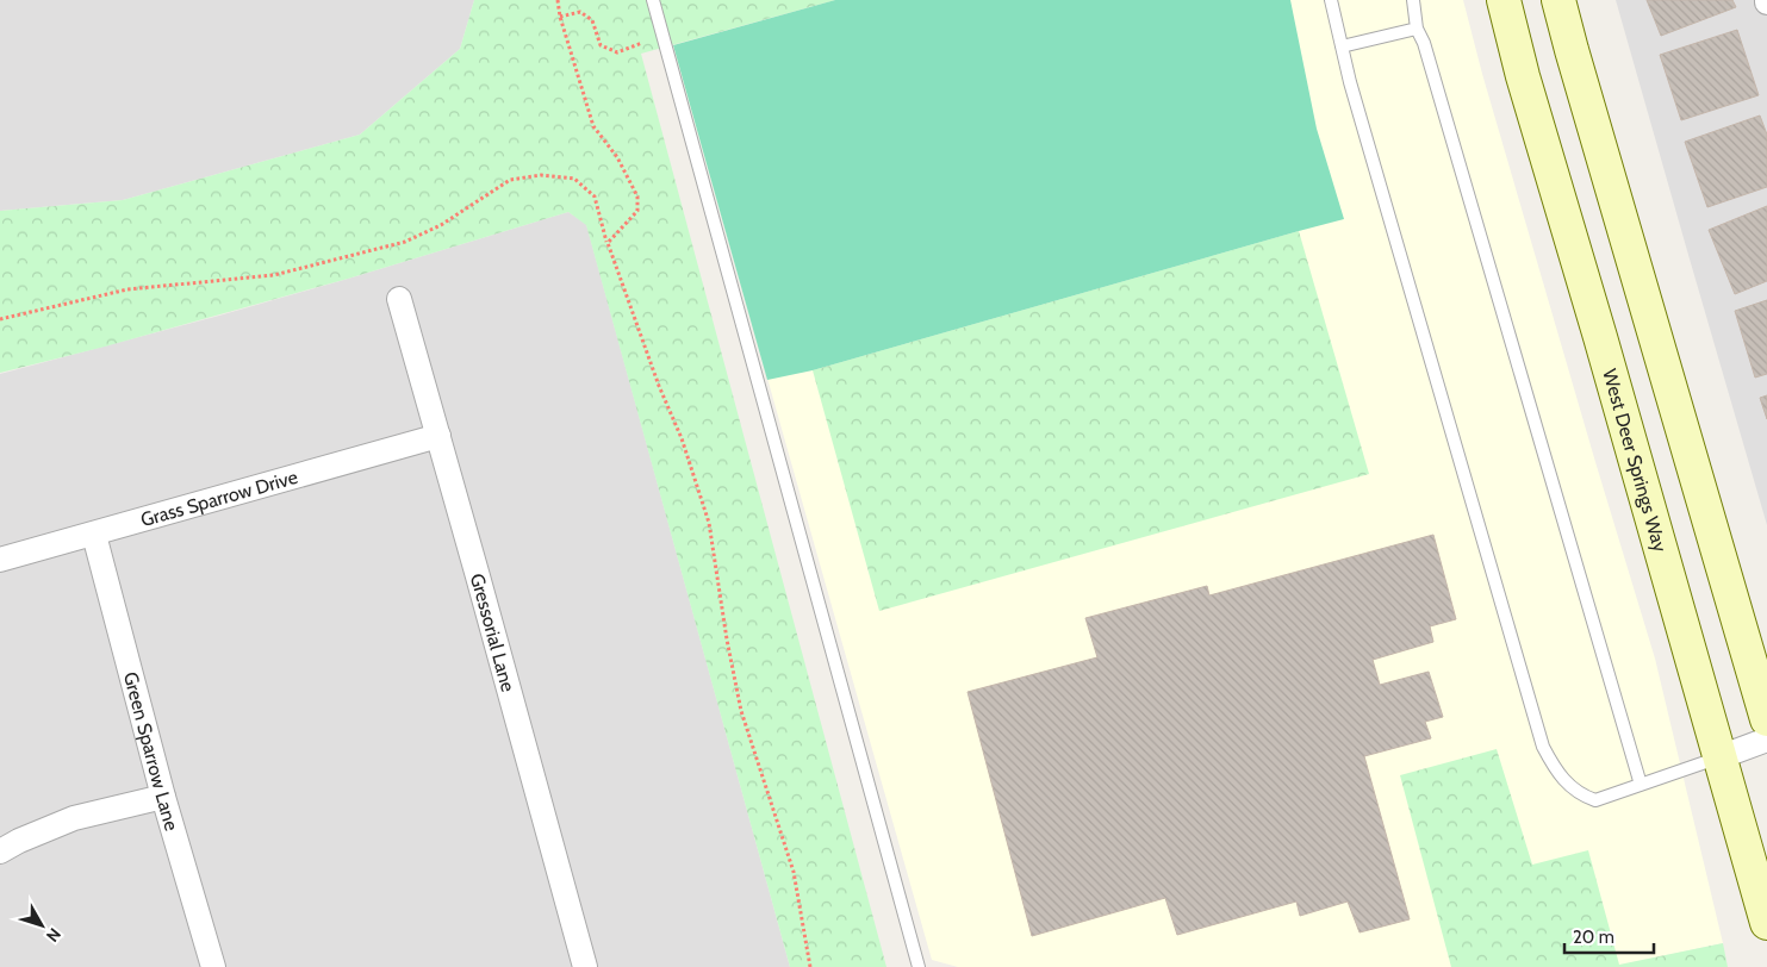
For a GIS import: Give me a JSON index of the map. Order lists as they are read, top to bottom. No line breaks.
{"streets":{"main road":["West Deer Springs Way"],"street":["Grass Sparrow Drive","Gressorial Lane","Green Sparrow Lane"]},"crossings":[["Grass Sparrow Drive","Gressorial Lane"],["Grass Sparrow Drive","Green Sparrow Lane"]],"scale_bar":"20 m","north":"bottom right"}
